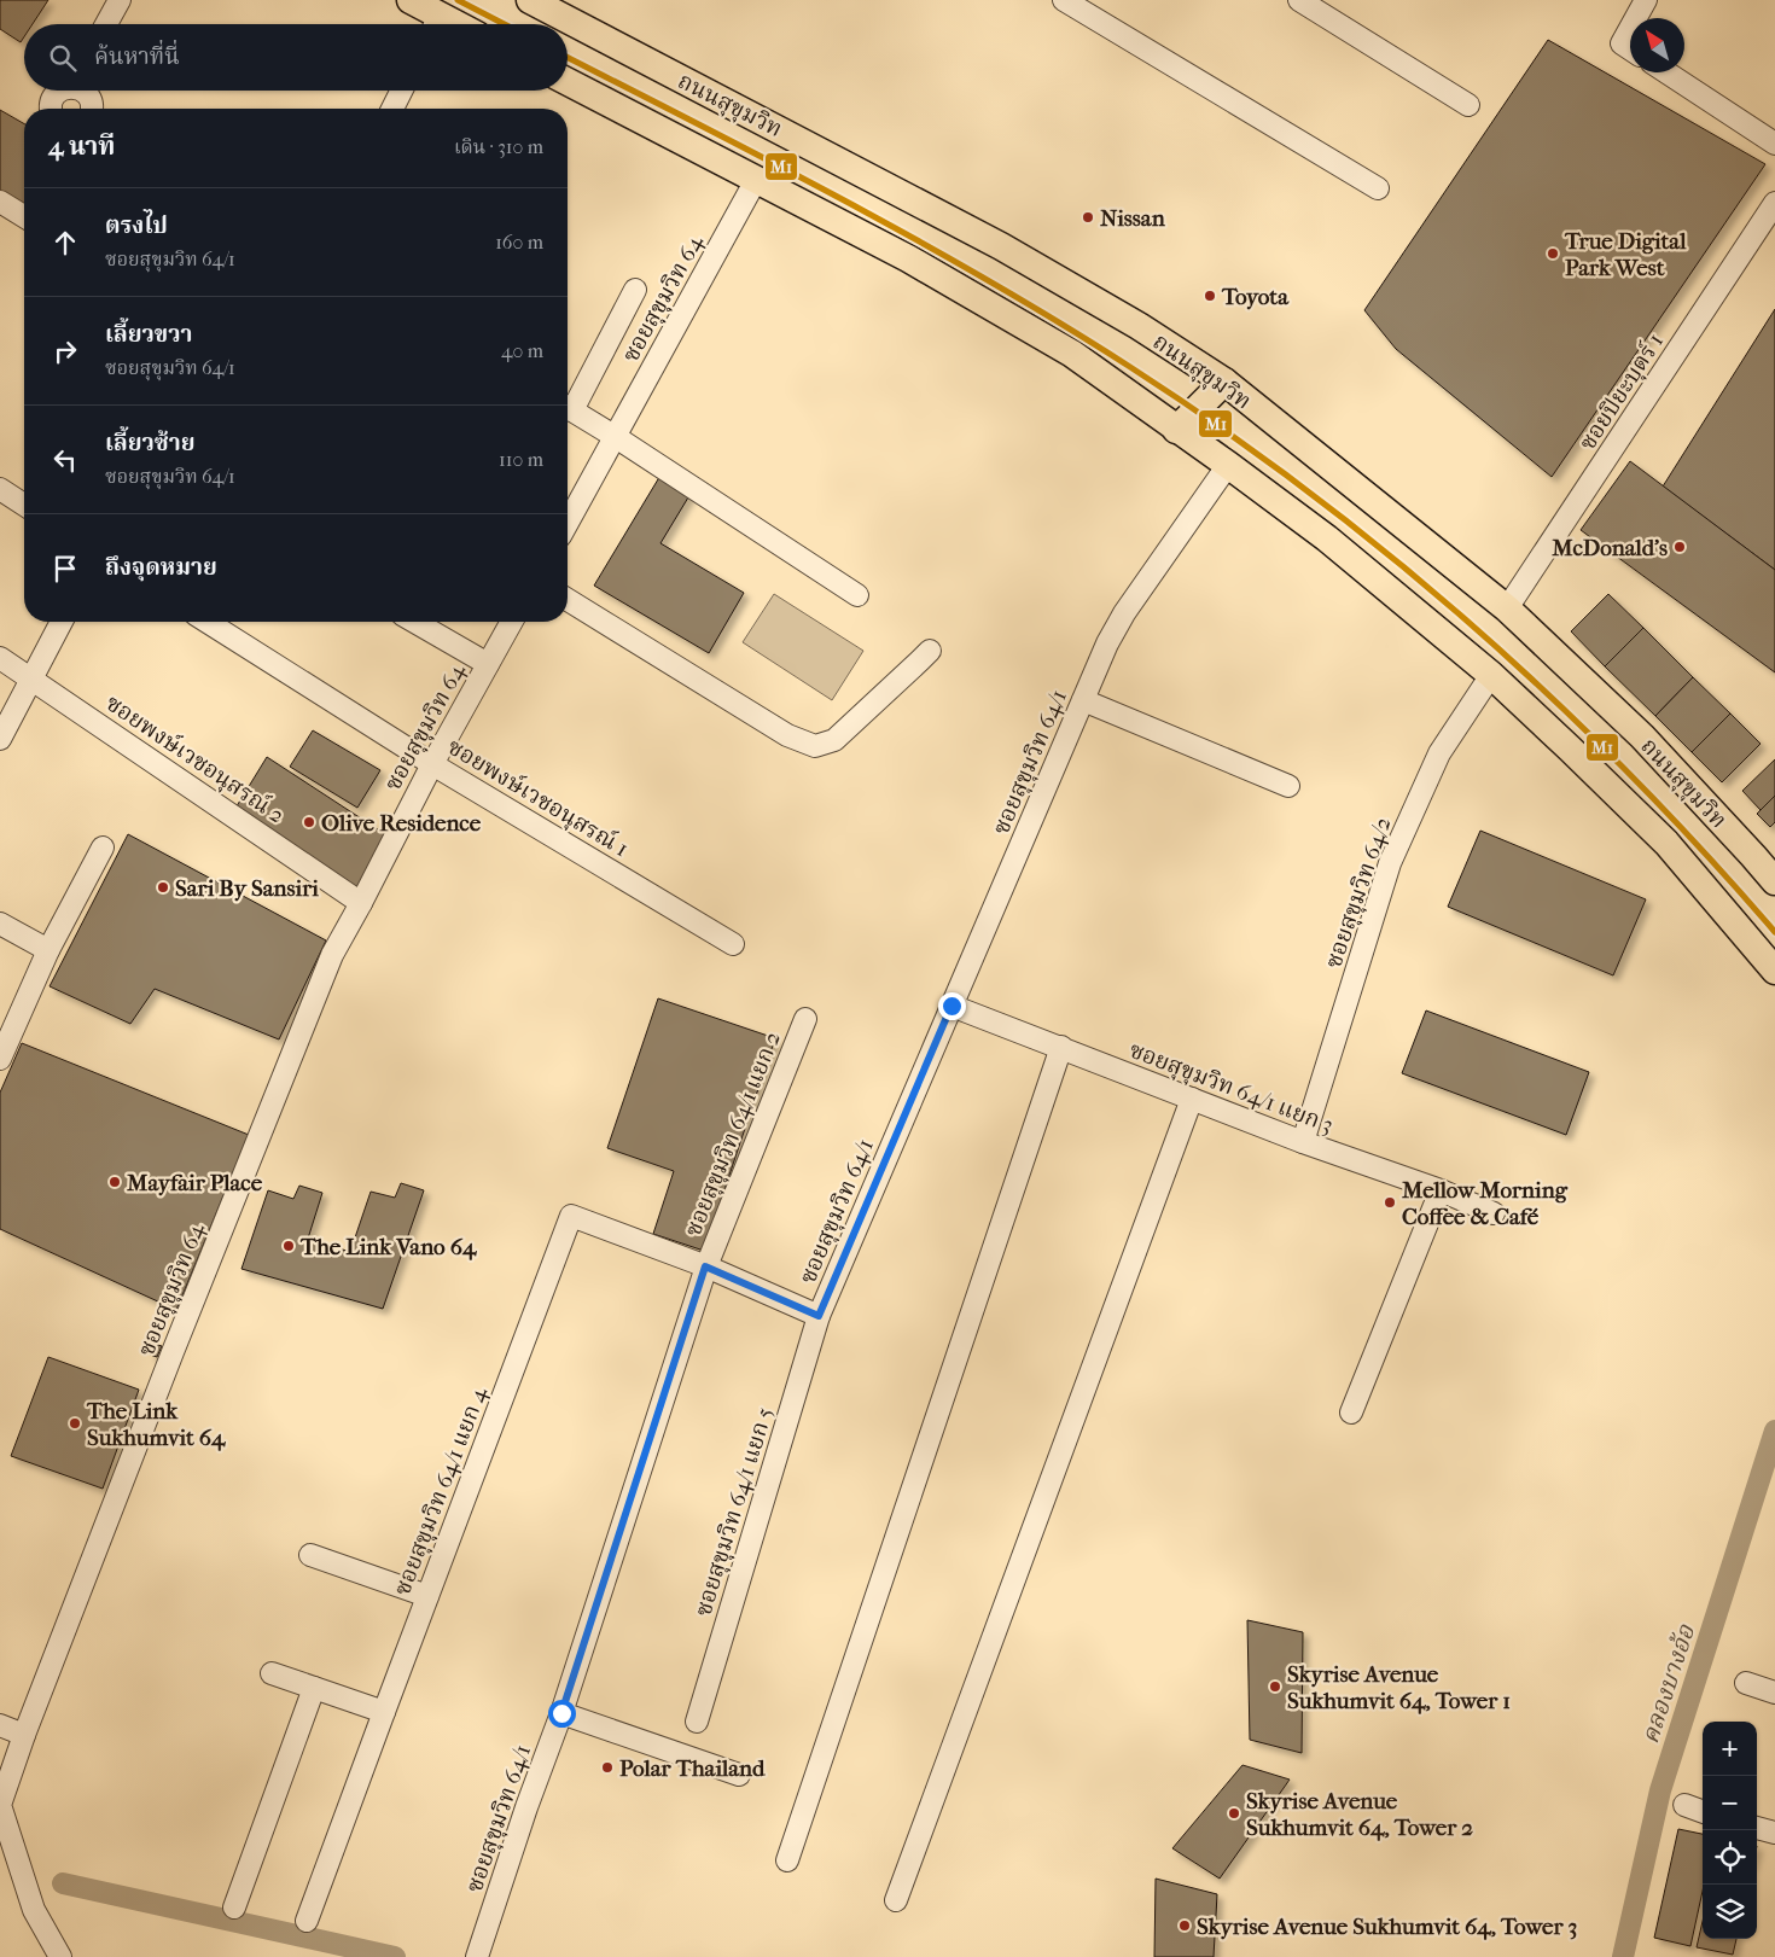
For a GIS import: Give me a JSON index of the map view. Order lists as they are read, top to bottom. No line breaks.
{"streets":{"main road":["ถนนสุขุมวิท"],"street":["ซอยสุขุมวิท 64","ซอยปิยะบุตร์ 1","ซอยพงษ์เวชอนุสรณ์ 2","ซอยสุขุมวิท 64/1","ซอยพงษ์เวชอนุสรณ์ 1","ซอยสุขุมวิท 64/2","ซอยสุขุมวิท 64/1 แยก 3","ซอยสุขุมวิท 64/1 แยก 2","ซอยสุขุมวิท 64/1 แยก 4","ซอยสุขุมวิท 64/1 แยก 5"]},"crossings":[["ถนนสุขุมวิท","ซอยปิยะบุตร์ 1"],["ซอยสุขุมวิท 64","ซอยพงษ์เวชอนุสรณ์ 2"],["ซอยสุขุมวิท 64","ซอยพงษ์เวชอนุสรณ์ 1"],["ซอยสุขุมวิท 64/1","ซอยสุขุมวิท 64/1 แยก 3"],["ซอยสุขุมวิท 64/1","ซอยสุขุมวิท 64/1 แยก 2"],["ซอยสุขุมวิท 64/1","ซอยสุขุมวิท 64/1 แยก 4"],["ซอยสุขุมวิท 64/1","ซอยสุขุมวิท 64/1 แยก 5"],["ซอยสุขุมวิท 64/2","ซอยสุขุมวิท 64/1 แยก 3"],["ซอยสุขุมวิท 64/1 แยก 2","ซอยสุขุมวิท 64/1 แยก 4"]],"water":["คลองบางอ้อ"],"places":["Nissan","True Digital Park West","Toyota","McDonald's","Olive Residence","Sari By Sansiri","Mayfair Place","Mellow Morning Coffee & Café","The Link Vano 64","The Link Sukhumvit 64","Skyrise Avenue Sukhumvit 64, Tower 1","Polar Thailand","Skyrise Avenue Sukhumvit 64, Tower 2","Skyrise Avenue Sukhumvit 64, Tower 3"],"lines":["transit line M1"],"north":"top left","page":{"search":"ค้นหาที่นี่","heading":["4 นาที","เดิน · 310 m"],"list":[["ตรงไป","ซอยสุขุมวิท 64/1","160 m"],["เลี้ยวขวา","ซอยสุขุมวิท 64/1","40 m"],["เลี้ยวซ้าย","ซอยสุขุมวิท 64/1","110 m"],"ถึงจุดหมาย"],"map_buttons":["+","−"]}}
